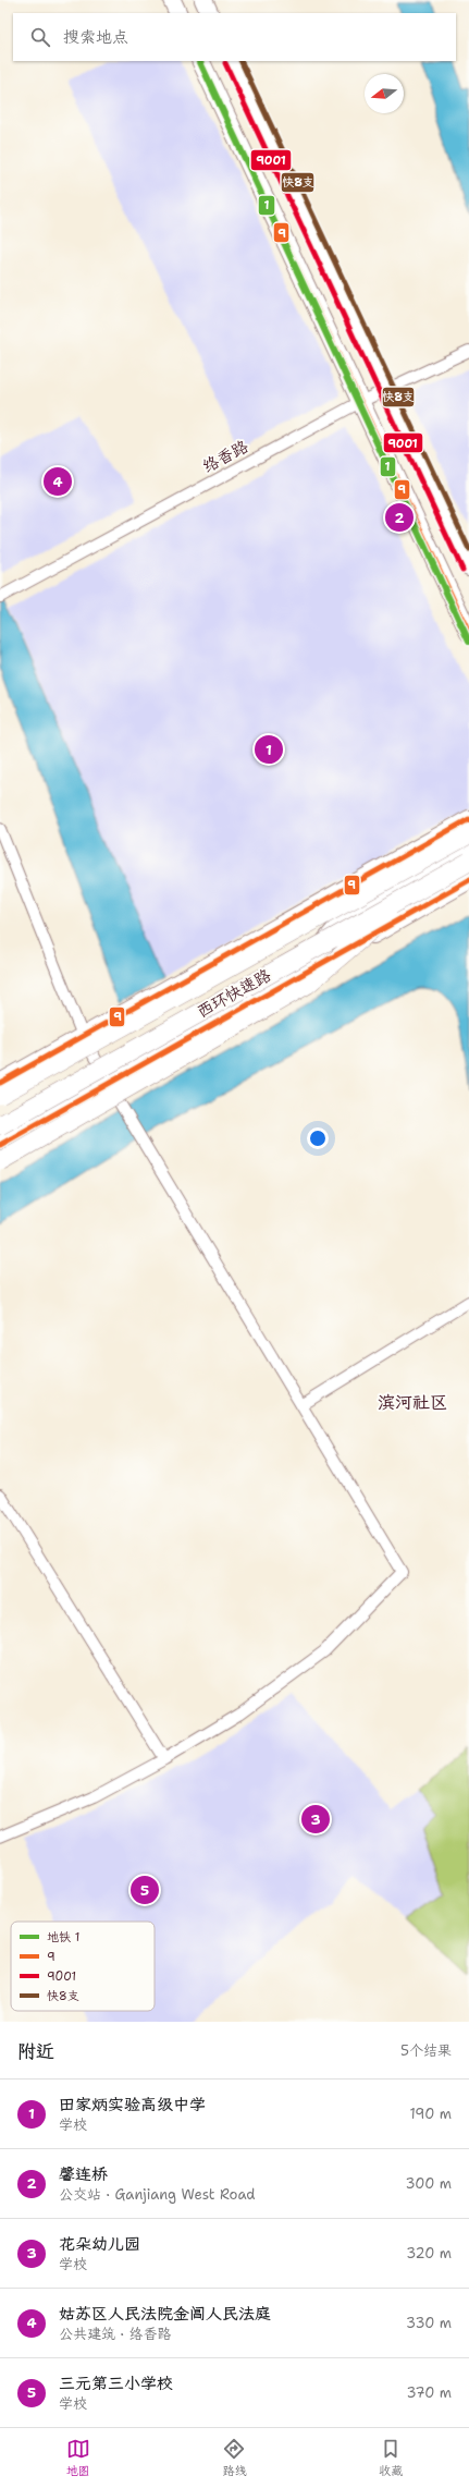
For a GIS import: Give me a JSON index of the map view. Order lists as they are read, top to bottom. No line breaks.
{"streets":{"highway":["西环快速路"],"street":["络香路"]},"districts":["滨河社区"],"lines":["metro line 1","transit line 9","transit line 快8支","transit line 9001"],"legend":["地铁 1","9","9001","快8支"],"north":"left","page":{"search":"搜索地点","pins":["4","2","1","3","5"],"heading":["附近","5个结果"],"list":[{"mark":"1","name":"田家炳实验高级中学","note":"学校","value":"190 m"},{"mark":"2","name":"馨连桥","note":"公交站 · Ganjiang West Road","value":"300 m"},{"mark":"3","name":"花朵幼儿园","note":"学校","value":"320 m"},{"mark":"4","name":"姑苏区人民法院金阊人民法庭","note":"公共建筑 · 络香路","value":"330 m"},{"mark":"5","name":"三元第三小学校","note":"学校","value":"370 m"}],"nav":["地图","路线","收藏"]}}
